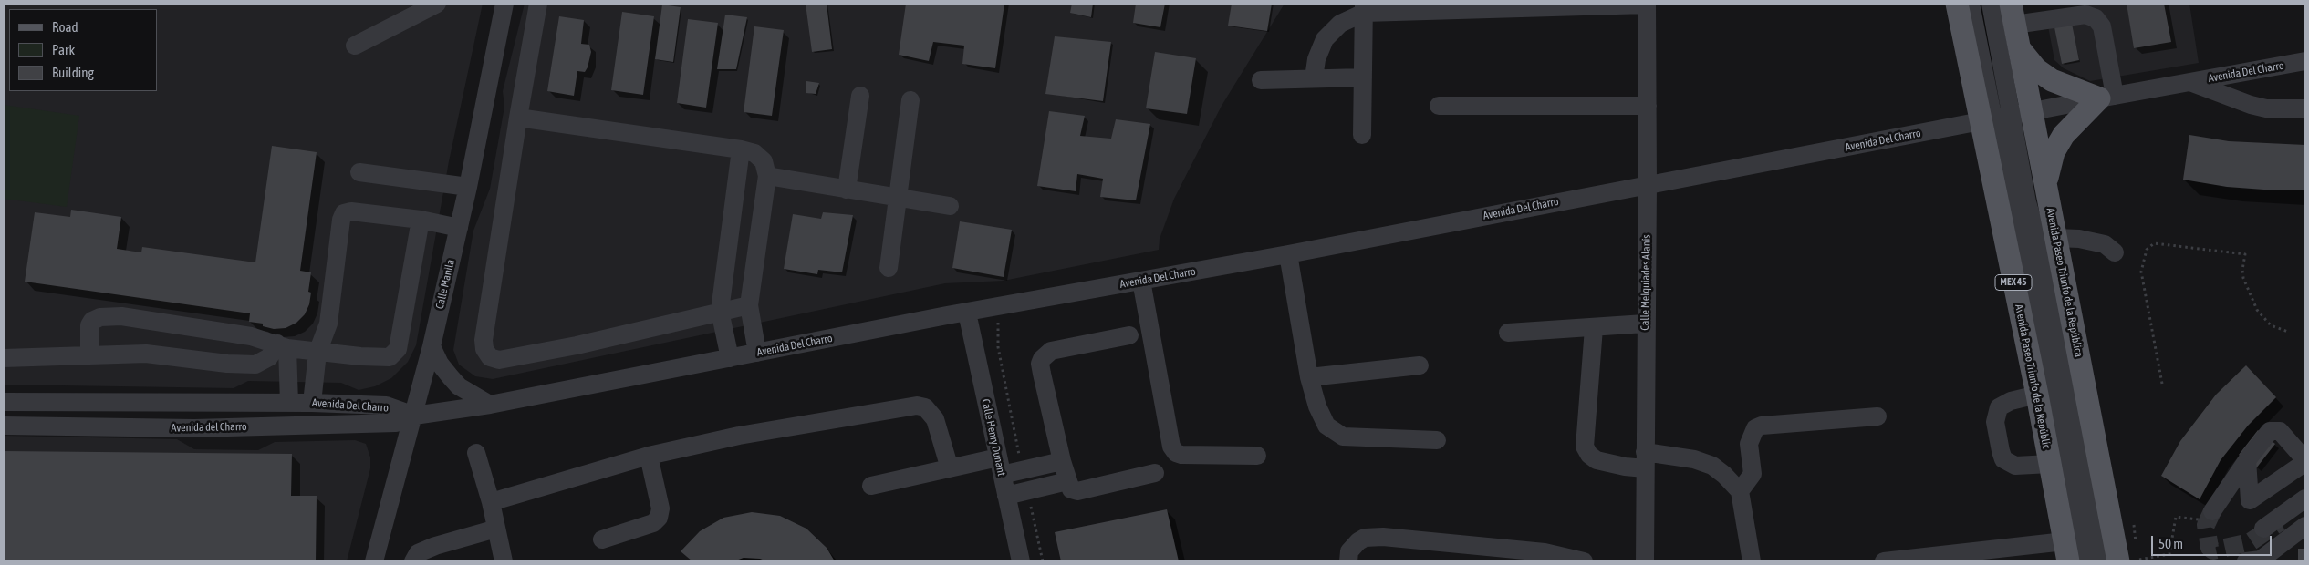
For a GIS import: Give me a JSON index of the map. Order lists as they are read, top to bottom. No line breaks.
{"streets":{"main road":["MEX 45","Avenida Paseo Triunfo de la República","Avenida Paseo Triunfo de la Repúblic"],"street":["Avenida Del Charro","Calle Melquíades Alanís","Calle Manila","Avenida del Charro","Calle Henry Dunant"]},"crossings":[["Avenida Del Charro","Calle Melquíades Alanís"],["Avenida Del Charro","Avenida Paseo Triunfo de la República"],["Avenida Del Charro","Calle Manila"],["Avenida Del Charro","Avenida Paseo Triunfo de la Repúblic"],["Avenida Del Charro","Avenida del Charro"],["Avenida Del Charro","Calle Henry Dunant"],["Avenida Paseo Triunfo de la República","Avenida Paseo Triunfo de la Repúblic"],["Calle Manila","Avenida del Charro"]],"legend":["Road","Park","Building"],"scale_bar":"50 m"}
